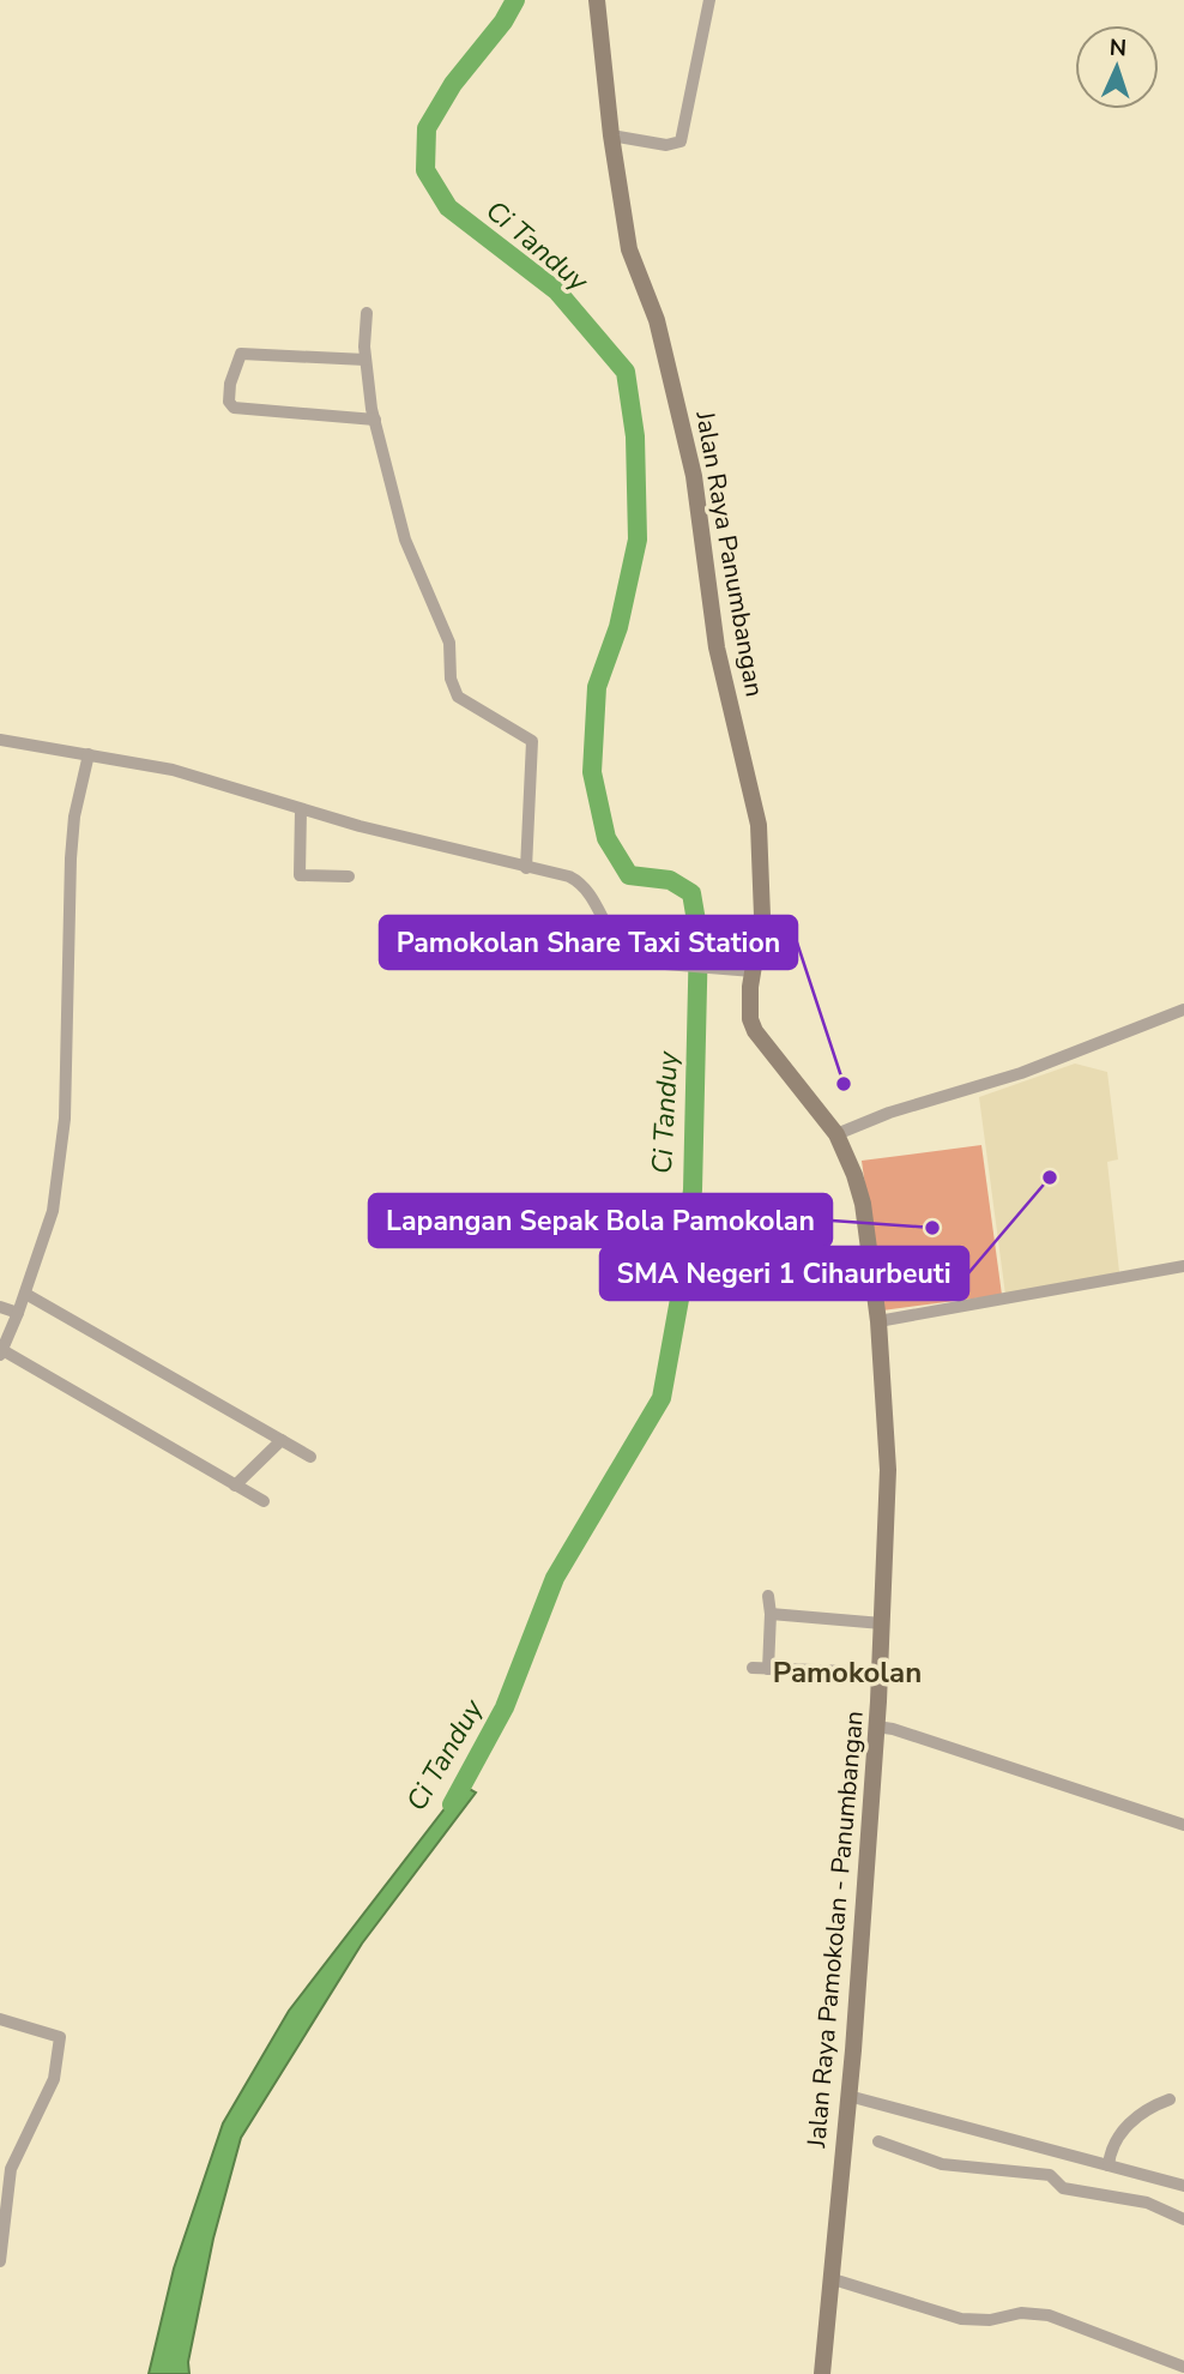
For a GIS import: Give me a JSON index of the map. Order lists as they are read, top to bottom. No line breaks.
{"streets":{"main road":["Jalan Raya Panumbangan","Jalan Raya Pamokolan - Panumbangan"]},"crossings":[["Jalan Raya Panumbangan","Jalan Raya Pamokolan - Panumbangan"]],"districts":["Pamokolan"],"water":["Ci Tanduy"],"places":["Pamokolan Share Taxi Station","SMA Negeri 1 Cihaurbeuti","Lapangan Sepak Bola Pamokolan"],"north":"top"}
